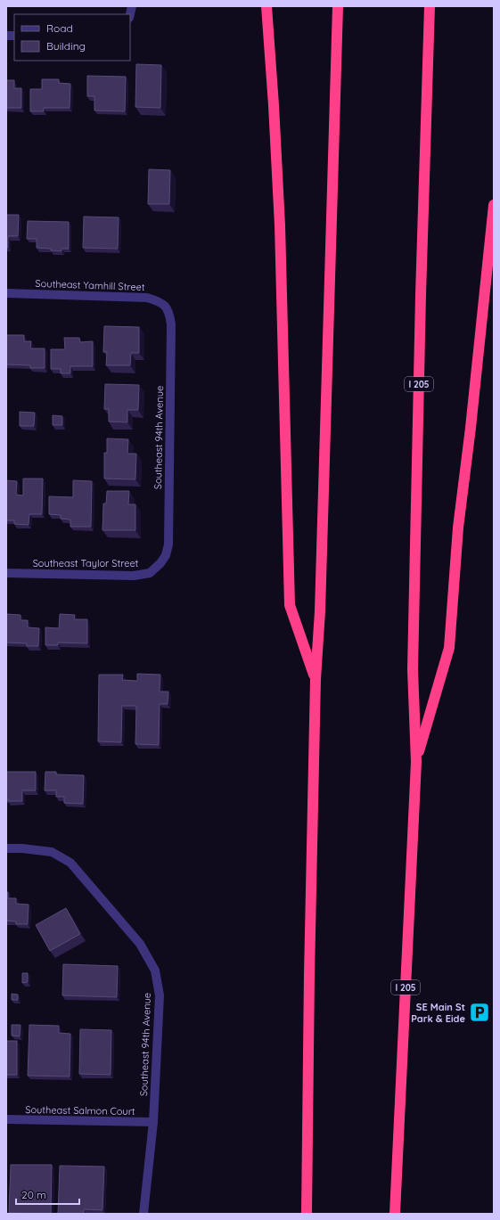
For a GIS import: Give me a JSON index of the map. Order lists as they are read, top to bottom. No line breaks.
{"streets":{"highway":["I 205"],"street":["Southeast Yamhill Street","Southeast 94th Avenue","Southeast Taylor Street","Southeast Salmon Court"]},"crossings":[["Southeast Yamhill Street","Southeast 94th Avenue"],["Southeast 94th Avenue","Southeast Taylor Street"],["Southeast 94th Avenue","Southeast Salmon Court"]],"places":{"parking":["SE Main St Park & Eide"]},"legend":["Road","Building"],"scale_bar":"20 m"}
